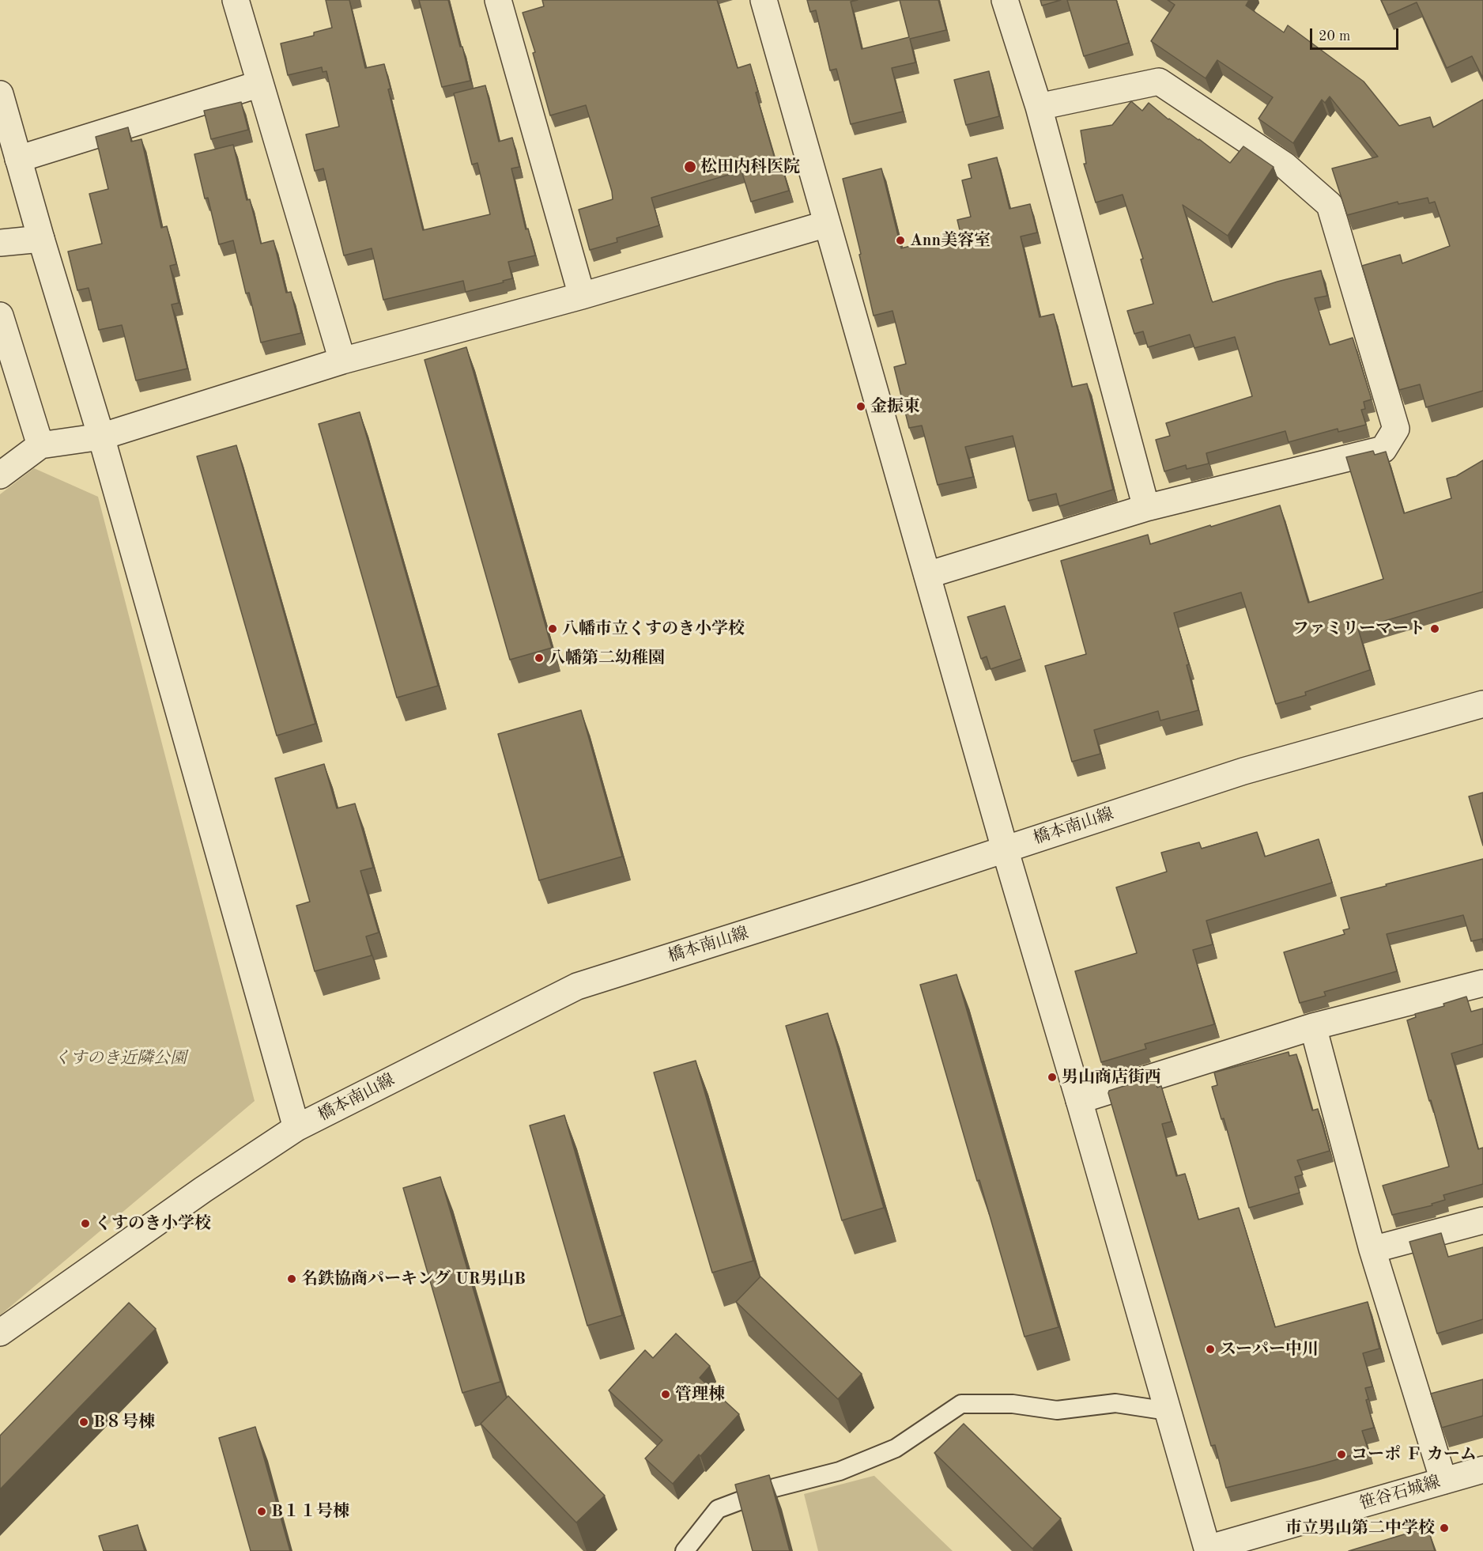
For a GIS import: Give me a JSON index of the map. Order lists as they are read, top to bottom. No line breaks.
{"streets":{"street":["橋本南山線","笹谷石城線"]},"parks":["くすのき近隣公園"],"places":["松田内科医院","Ann美容室","金振東","八幡市立くすのき小学校","ファミリーマート","八幡第二幼稚園","男山商店街西","くすのき小学校","名鉄協商パーキング UR男山B","スーパー中川","管理棟","B８号棟","コーポ Ｆ カーム","B１１号棟","市立男山第二中学校"],"scale_bar":"20 m"}
